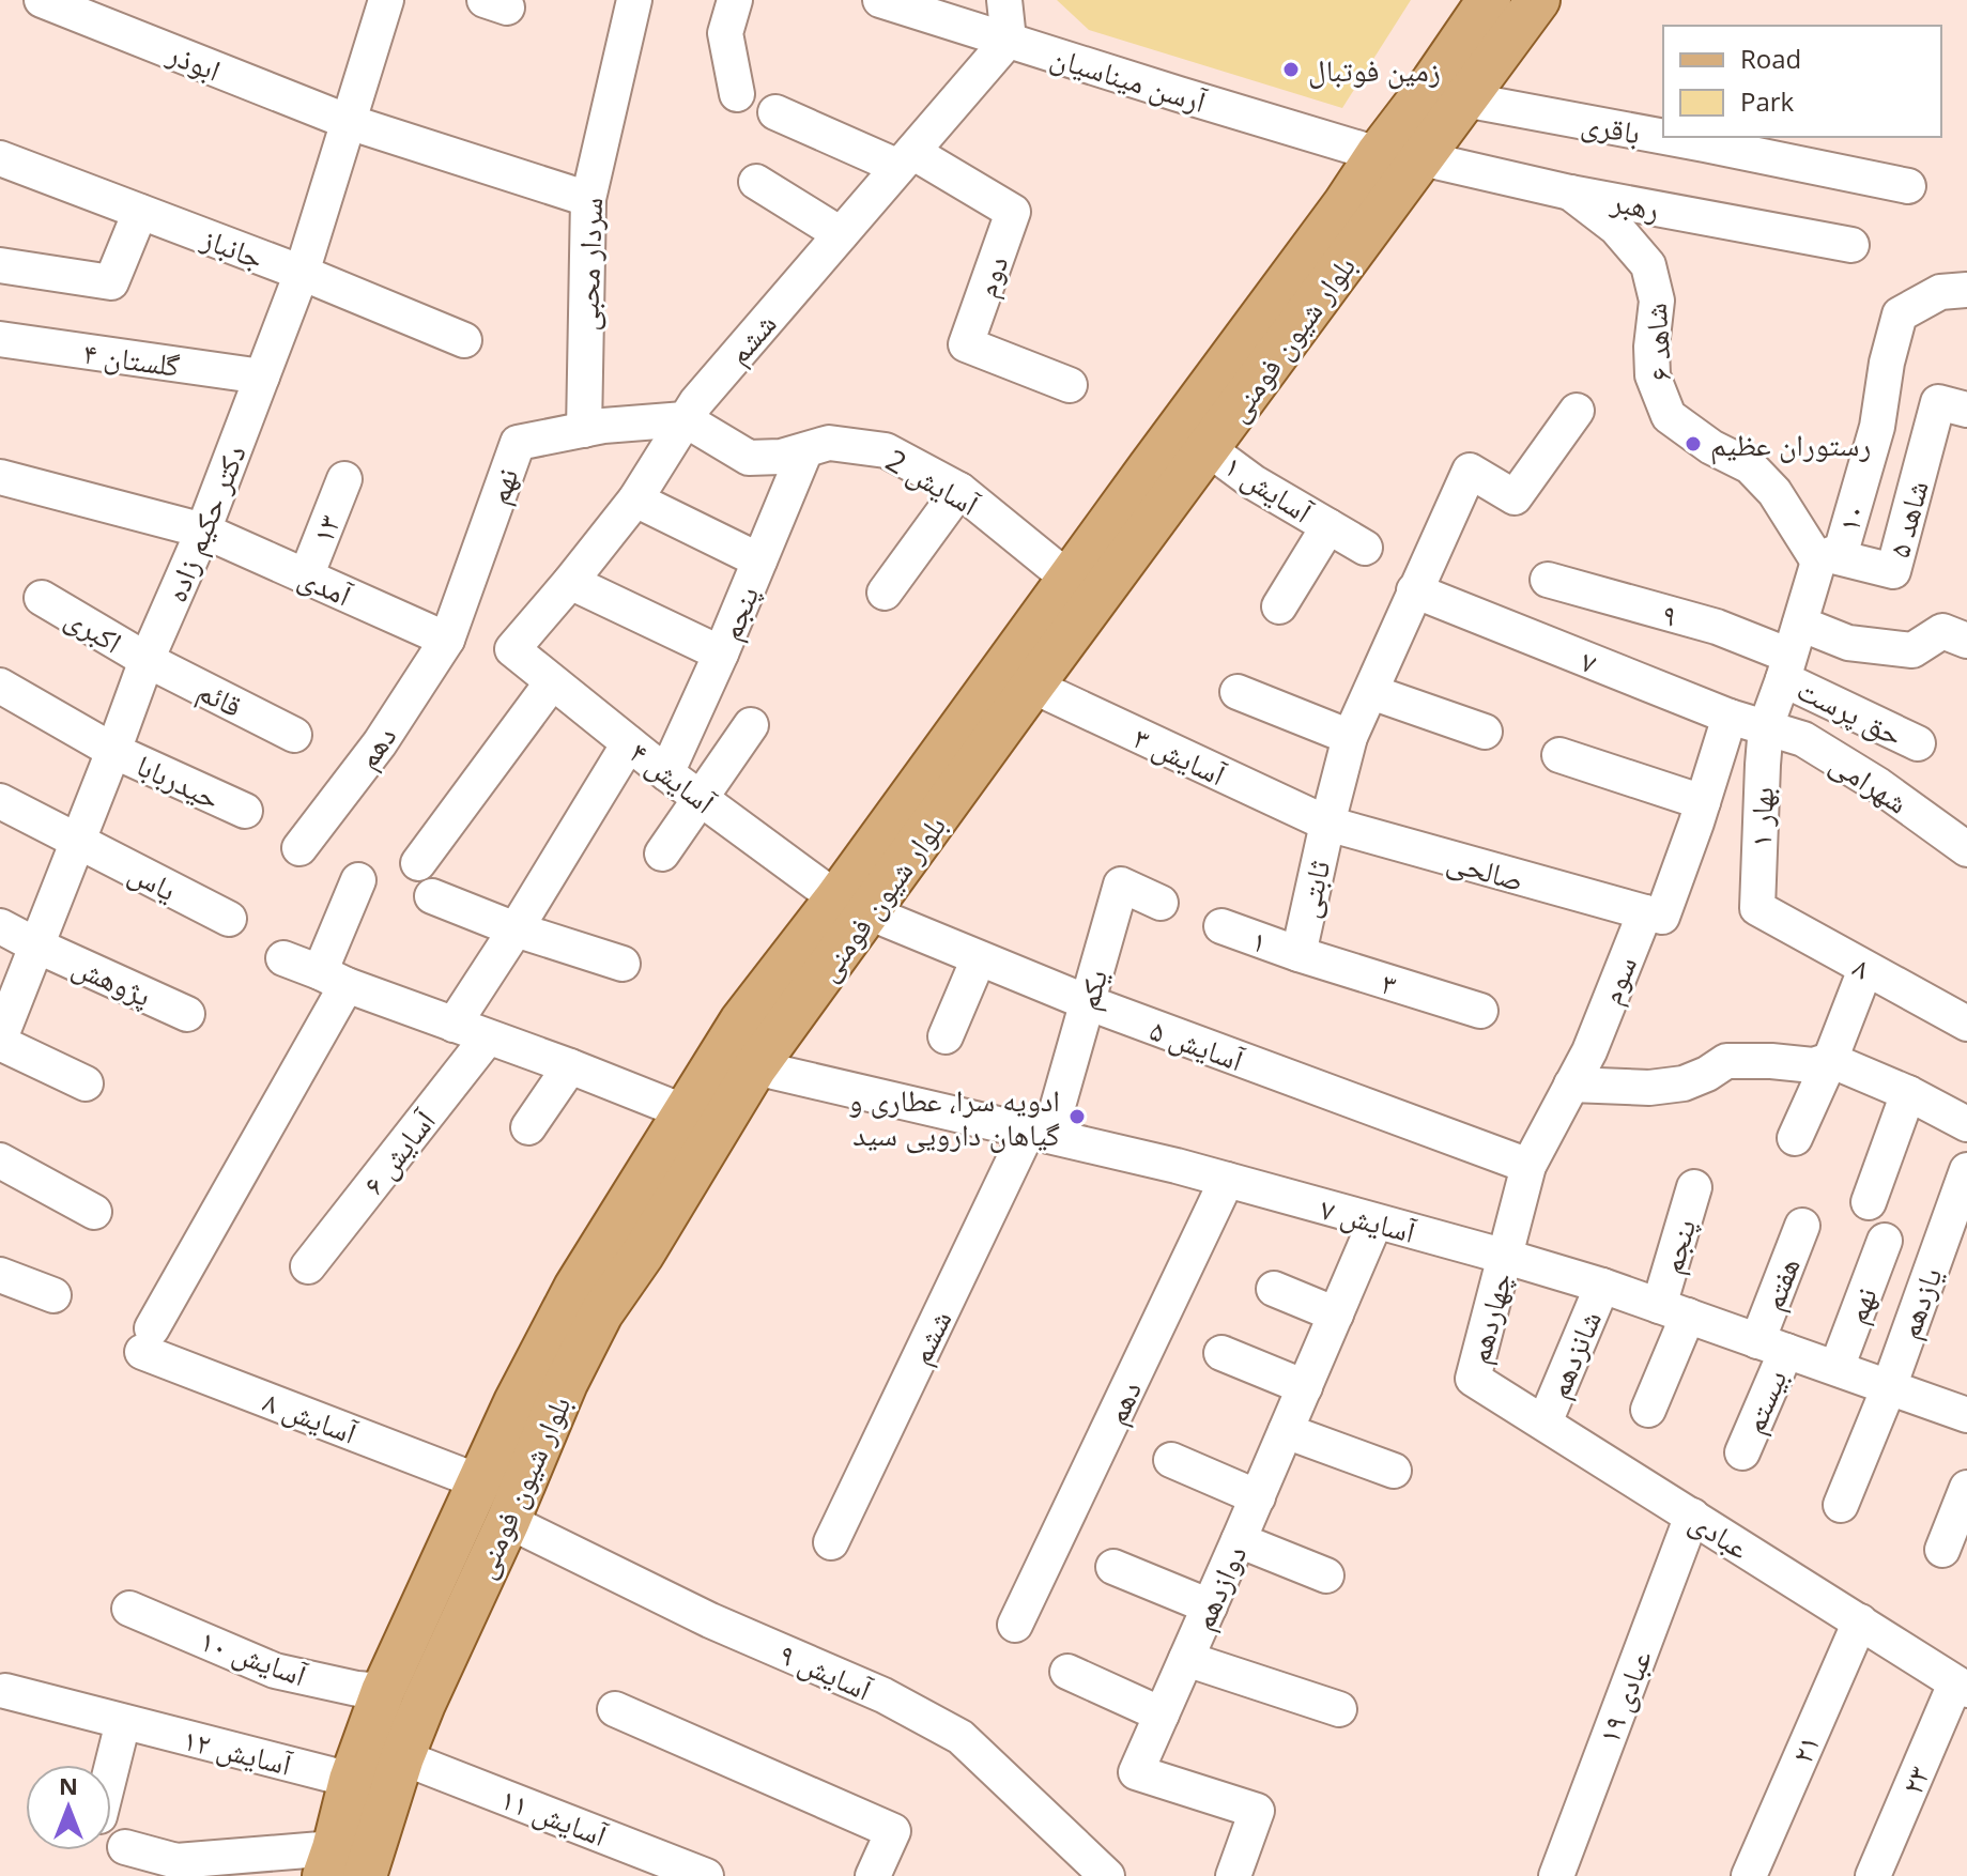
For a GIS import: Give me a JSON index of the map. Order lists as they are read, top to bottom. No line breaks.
{"streets":{"main road":["بلوار شیون فومنی"],"street":["ابوذر","آرسن میناسیان","باقری","رهبر","جانباز","سردار محبی","دوم","ششم","شاهد ۶","گلستان ۴","آسایش 2","نهم","آسایش ۱","۱۰","شاهد ۵","دکتر حکیم زاده","۱۳","آمدی","پنجم","۹","اکبری","۷","قائم","حق پرست","دهم","آسایش ۳","آسایش ۴","حیدربابا","شهرامی","بهار ۱","صالحی","یاس","ثابتی","۱","۸","پژوهش","سوم","۳","یکم","آسایش ۵","آسایش ۶","آسایش ۷","هفتم","یازدهم","چهاردهم","شانزدهم","بیستم","آسایش ۸","عبادی","دوازدهم","آسایش ‍۱۰","آسایش ۹","عبادی ۱۹","۲۱","آسایش ۱۲","۲۳","آسایش ۱۱"]},"crossings":[["ابوذر","سردار محبی"],["ابوذر","دکتر حکیم زاده"],["آرسن میناسیان","ششم"],["آرسن میناسیان","بلوار شیون فومنی"],["باقری","بلوار شیون فومنی"],["رهبر","بلوار شیون فومنی"],["رهبر","شاهد ۶"],["جانباز","دکتر حکیم زاده"],["سردار محبی","نهم"],["دوم","ششم"],["ششم","آسایش 2"],["ششم","نهم"],["ششم","آسایش ۴"],["ششم","یکم"],["ششم","آسایش ۷"],["بلوار شیون فومنی","آسایش 2"],["بلوار شیون فومنی","آسایش ۱"],["بلوار شیون فومنی","آسایش ۳"],["بلوار شیون فومنی","آسایش ۴"],["بلوار شیون فومنی","آسایش ۵"],["بلوار شیون فومنی","آسایش ۷"],["بلوار شیون فومنی","آسایش ۸"],["بلوار شیون فومنی","آسایش ‍۱۰"],["بلوار شیون فومنی","آسایش ۹"],["بلوار شیون فومنی","آسایش ۱۲"],["بلوار شیون فومنی","آسایش ۱۱"],["شاهد ۶","۱۰"],["شاهد ۶","شاهد ۵"],["گلستان ۴","دکتر حکیم زاده"],["آسایش 2","نهم"],["آسایش 2","پنجم"],["نهم","آمدی"],["نهم","دهم"],["نهم","آسایش ۷"],["۱۰","شاهد ۵"],["۱۰","۹"],["۱۰","۷"],["۱۰","حق پرست"],["۱۰","شهرامی"],["۱۰","بهار ۱"],["دکتر حکیم زاده","آمدی"],["دکتر حکیم زاده","اکبری"],["دکتر حکیم زاده","قائم"],["دکتر حکیم زاده","حیدربابا"],["دکتر حکیم زاده","یاس"],["دکتر حکیم زاده","پژوهش"],["۱۳","آمدی"],["آمدی","دهم"],["پنجم","آسایش ۴"],["پنجم","آسایش ۷"],["۹","حق پرست"],["اکبری","قائم"],["۷","شهرامی"],["۷","بهار ۱"],["دهم","آسایش ۷"],["آسایش ۳","صالحی"],["آسایش ۳","ثابتی"],["آسایش ۴","آسایش ۵"],["شهرامی","بهار ۱"],["بهار ۱","۸"],["صالحی","ثابتی"],["صالحی","سوم"],["ثابتی","۱"],["ثابتی","۳"],["۱","۳"],["سوم","آسایش ۵"],["سوم","آسایش ۷"],["سوم","چهاردهم"],["یکم","آسایش ۵"],["یکم","آسایش ۷"],["آسایش ۷","هفتم"],["آسایش ۷","یازدهم"],["آسایش ۷","چهاردهم"],["آسایش ۷","شانزدهم"],["آسایش ۷","بیستم"],["آسایش ۷","دوازدهم"],["هفتم","بیستم"],["چهاردهم","عبادی"],["شانزدهم","عبادی"],["عبادی","عبادی ۱۹"],["عبادی","۲۱"],["عبادی","۲۳"]],"places":["زمین فوتبال","رستوران عظیم","ادویه سرا، عطاری و گیاهان دارویی سید"],"legend":["Road","Park"],"north":"top"}
